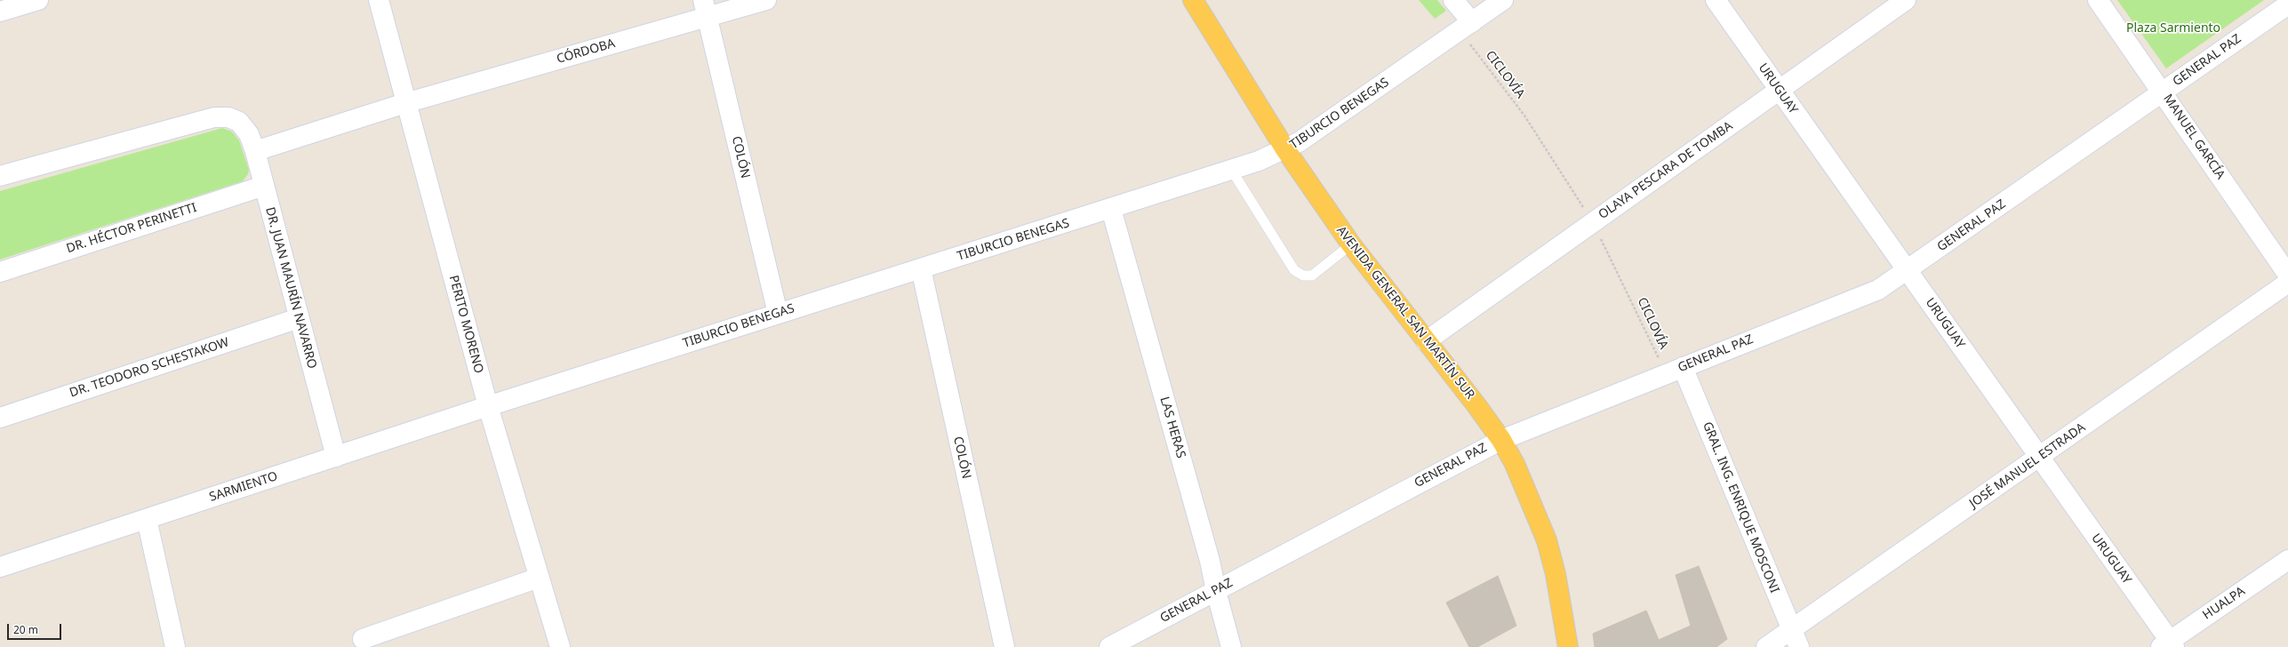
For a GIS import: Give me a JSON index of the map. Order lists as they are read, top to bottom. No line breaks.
{"streets":{"main road":["AVENIDA GENERAL SAN MARTÍN SUR"],"street":["CÓRDOBA","GENERAL PAZ","URUGUAY","TIBURCIO BENEGAS","MANUEL GARCÍA","COLÓN","OLAYA PESCARA DE TOMBA","DR. HÉCTOR PERINETTI","DR. JUAN MAURÍN NAVARRO","PERITO MORENO","DR. TEODORO SCHESTAKOW","LAS HERAS","JOSÉ MANUEL ESTRADA","SARMIENTO","GRAL. ING. ENRIQUE MOSCONI","HUALPA"],"path":["CICLOVÍA"]},"crossings":[["CÓRDOBA","COLÓN"],["CÓRDOBA","PERITO MORENO"],["GENERAL PAZ","CICLOVÍA"],["GENERAL PAZ","URUGUAY"],["GENERAL PAZ","MANUEL GARCÍA"],["GENERAL PAZ","AVENIDA GENERAL SAN MARTÍN SUR"],["GENERAL PAZ","LAS HERAS"],["GENERAL PAZ","GRAL. ING. ENRIQUE MOSCONI"],["CICLOVÍA","TIBURCIO BENEGAS"],["CICLOVÍA","OLAYA PESCARA DE TOMBA"],["CICLOVÍA","GRAL. ING. ENRIQUE MOSCONI"],["URUGUAY","OLAYA PESCARA DE TOMBA"],["URUGUAY","JOSÉ MANUEL ESTRADA"],["URUGUAY","HUALPA"],["TIBURCIO BENEGAS","COLÓN"],["TIBURCIO BENEGAS","AVENIDA GENERAL SAN MARTÍN SUR"],["TIBURCIO BENEGAS","PERITO MORENO"],["TIBURCIO BENEGAS","LAS HERAS"],["TIBURCIO BENEGAS","SARMIENTO"],["OLAYA PESCARA DE TOMBA","AVENIDA GENERAL SAN MARTÍN SUR"],["DR. HÉCTOR PERINETTI","DR. JUAN MAURÍN NAVARRO"],["DR. JUAN MAURÍN NAVARRO","DR. TEODORO SCHESTAKOW"],["DR. JUAN MAURÍN NAVARRO","SARMIENTO"],["PERITO MORENO","SARMIENTO"],["JOSÉ MANUEL ESTRADA","GRAL. ING. ENRIQUE MOSCONI"]],"parks":["Plaza Sarmiento"],"scale_bar":"20 m"}
